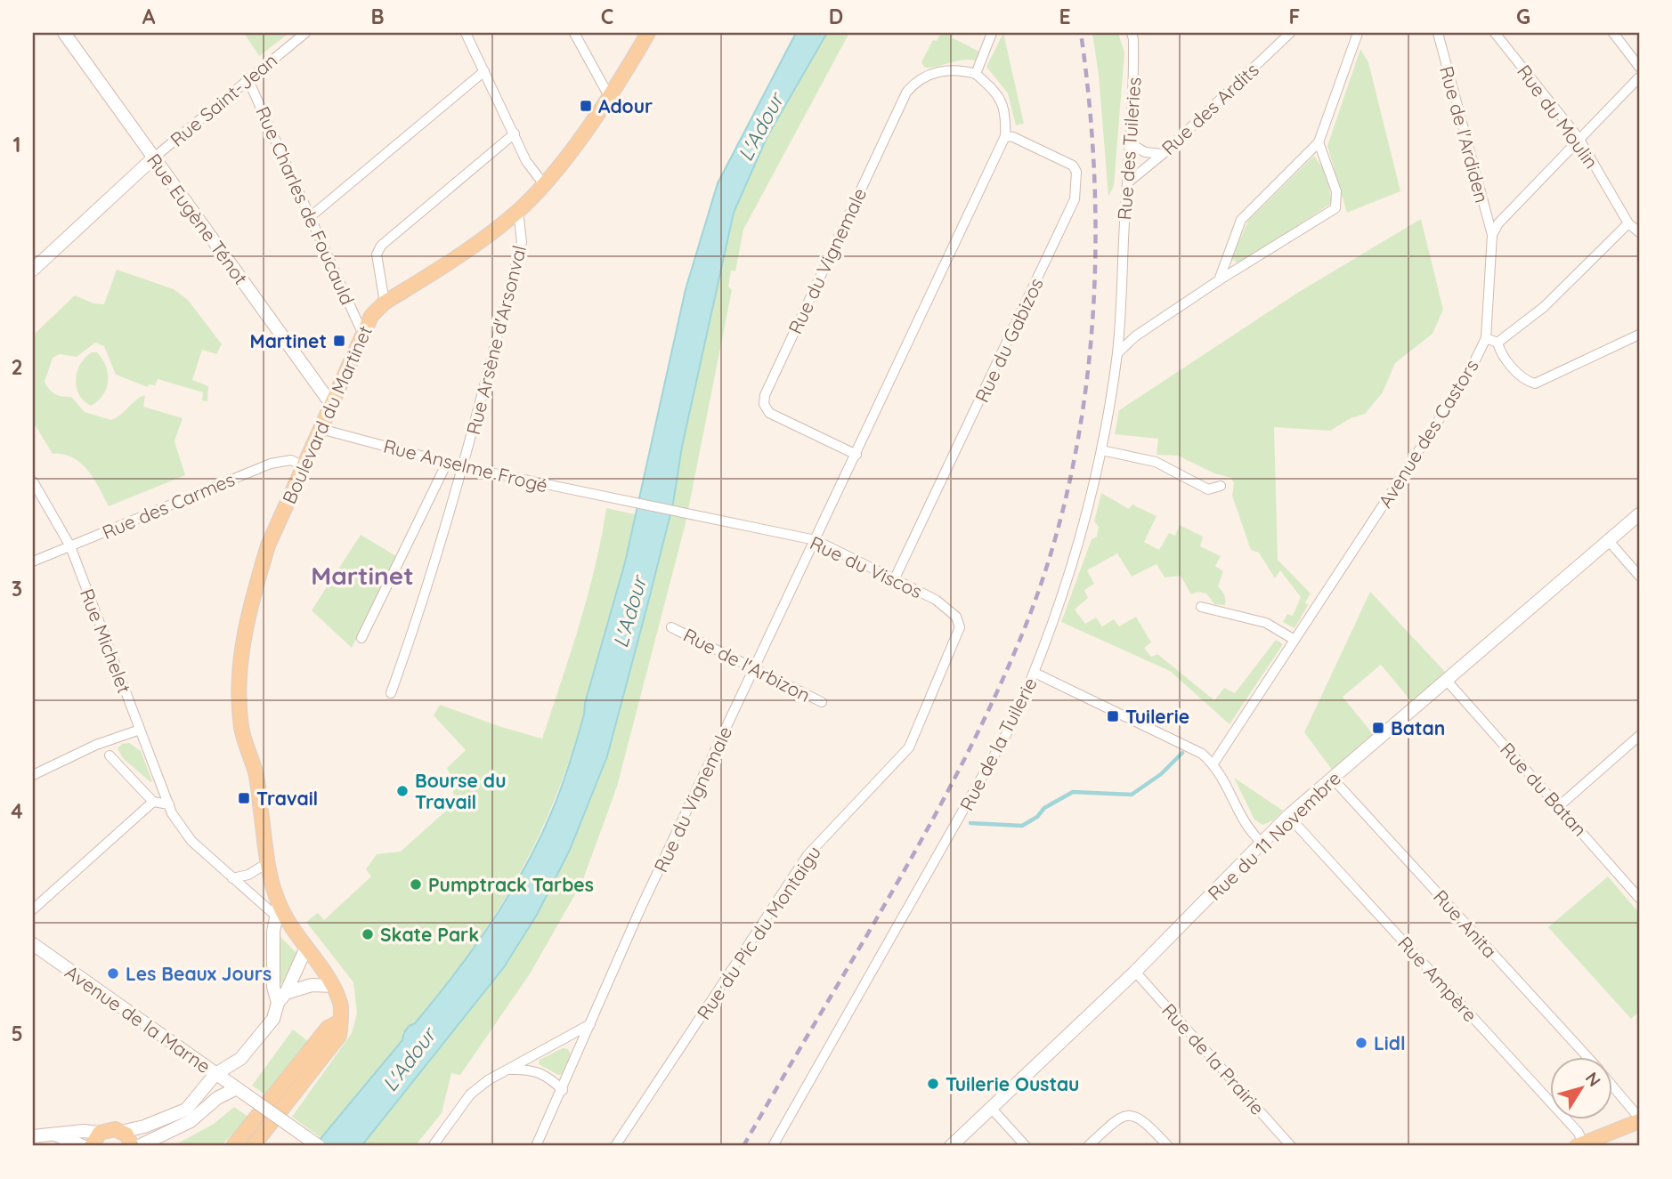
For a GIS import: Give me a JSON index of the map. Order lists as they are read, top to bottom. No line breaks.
{"streets":{"main road":["Boulevard du Martinet"],"street":["Rue Saint-Jean","Rue des Ardits","Rue du Moulin","Rue de l'Ardiden","Rue des Tuileries","Rue Charles de Foucauld","Rue Eugène Ténot","Rue du Vignemale","Rue Arsène d'Arsonval","Rue du Gabizos","Avenue des Castors","Rue Anselme Frogé","Rue des Carmes","Rue du Viscos","Rue Michelet","Rue de l'Arbizon","Rue de la Tuilerie","Rue du Batan","Rue du 11 Novembre","Rue Anita","Rue du Pic du Montaigu","Rue Ampère","Avenue de la Marne","Rue de la Prairie"]},"crossings":[["Rue Saint-Jean","Rue Charles de Foucauld"],["Rue Saint-Jean","Rue Eugène Ténot"],["Rue des Ardits","Rue des Tuileries"],["Rue de l'Ardiden","Avenue des Castors"],["Rue des Tuileries","Rue de la Tuilerie"],["Rue Charles de Foucauld","Boulevard du Martinet"],["Rue Eugène Ténot","Boulevard du Martinet"],["Rue du Vignemale","Rue du Gabizos"],["Rue du Vignemale","Rue du Viscos"],["Rue du Vignemale","Rue de l'Arbizon"],["Rue Arsène d'Arsonval","Boulevard du Martinet"],["Rue Arsène d'Arsonval","Rue Anselme Frogé"],["Rue du Gabizos","Rue du Viscos"],["Boulevard du Martinet","Rue Anselme Frogé"],["Boulevard du Martinet","Rue des Carmes"],["Boulevard du Martinet","Rue Michelet"],["Rue Anselme Frogé","Rue du Viscos"],["Rue des Carmes","Rue Michelet"],["Rue du Viscos","Rue du Pic du Montaigu"],["Rue du Batan","Rue du 11 Novembre"],["Rue du 11 Novembre","Rue Anita"],["Rue du 11 Novembre","Rue Ampère"],["Rue du 11 Novembre","Rue de la Prairie"]],"districts":["Martinet"],"water":["L'Adour"],"places":{"transit":["Adour","Martinet","Tuilerie","Batan","Travail"],"other":["Bourse du Travail","Pumptrack Tarbes","Skate Park","Les Beaux Jours","Lidl","Tuilerie Oustau"]},"north":"top right","grid":{"columns":["A","B","C","D","E","F","G"],"rows":["1","2","3","4","5"]}}
